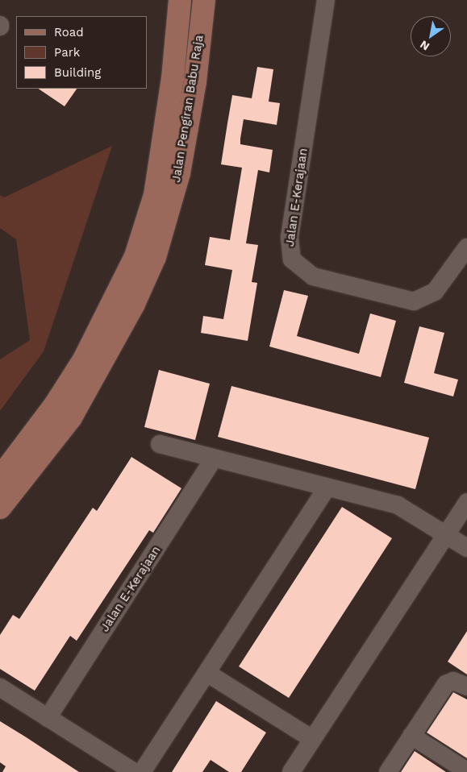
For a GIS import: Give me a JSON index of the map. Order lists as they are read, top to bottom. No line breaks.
{"streets":{"main road":["Jalan Pengiran Babu Raja"],"street":["Jalan E-Kerajaan"]},"legend":["Road","Park","Building"],"north":"bottom left"}
